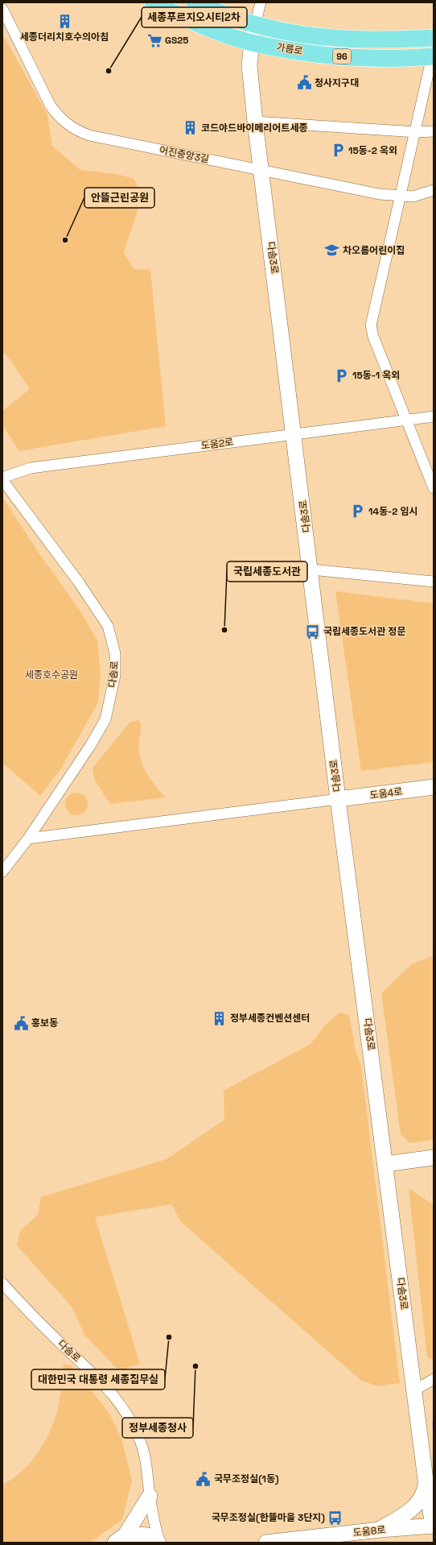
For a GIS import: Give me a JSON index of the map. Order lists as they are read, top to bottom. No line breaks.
{"streets":{"main road":["가름로","96"],"street":["어진중앙3길","다솜3로","도움2로","다솜로","도움4로","도움8로"]},"crossings":[["가름로","다솜3로"],["어진중앙3길","다솜3로"],["다솜3로","도움2로"],["다솜3로","도움4로"],["다솜3로","도움8로"],["도움2로","다솜로"]],"parks":["세종호수공원"],"places":{"building":["세종더리치호수의아침","코드야드바이메리어트세종","정부세종컨벤션센터"],"supermarket":["GS25"],"other":["세종푸르지오시티2차","안뜰근린공원","국립세종도서관","대한민국 대통령 세종집무실","정부세종청사"],"public building":["청사지구대","홍보동","국무조정실(1동)"],"parking":["15동-2 옥외","15동-1 옥외","14동-2 임시"],"school or university":["차오름어린이집"],"bus stop":["국립세종도서관 정문","국무조정실(한뜰마을 3단지)"]}}
